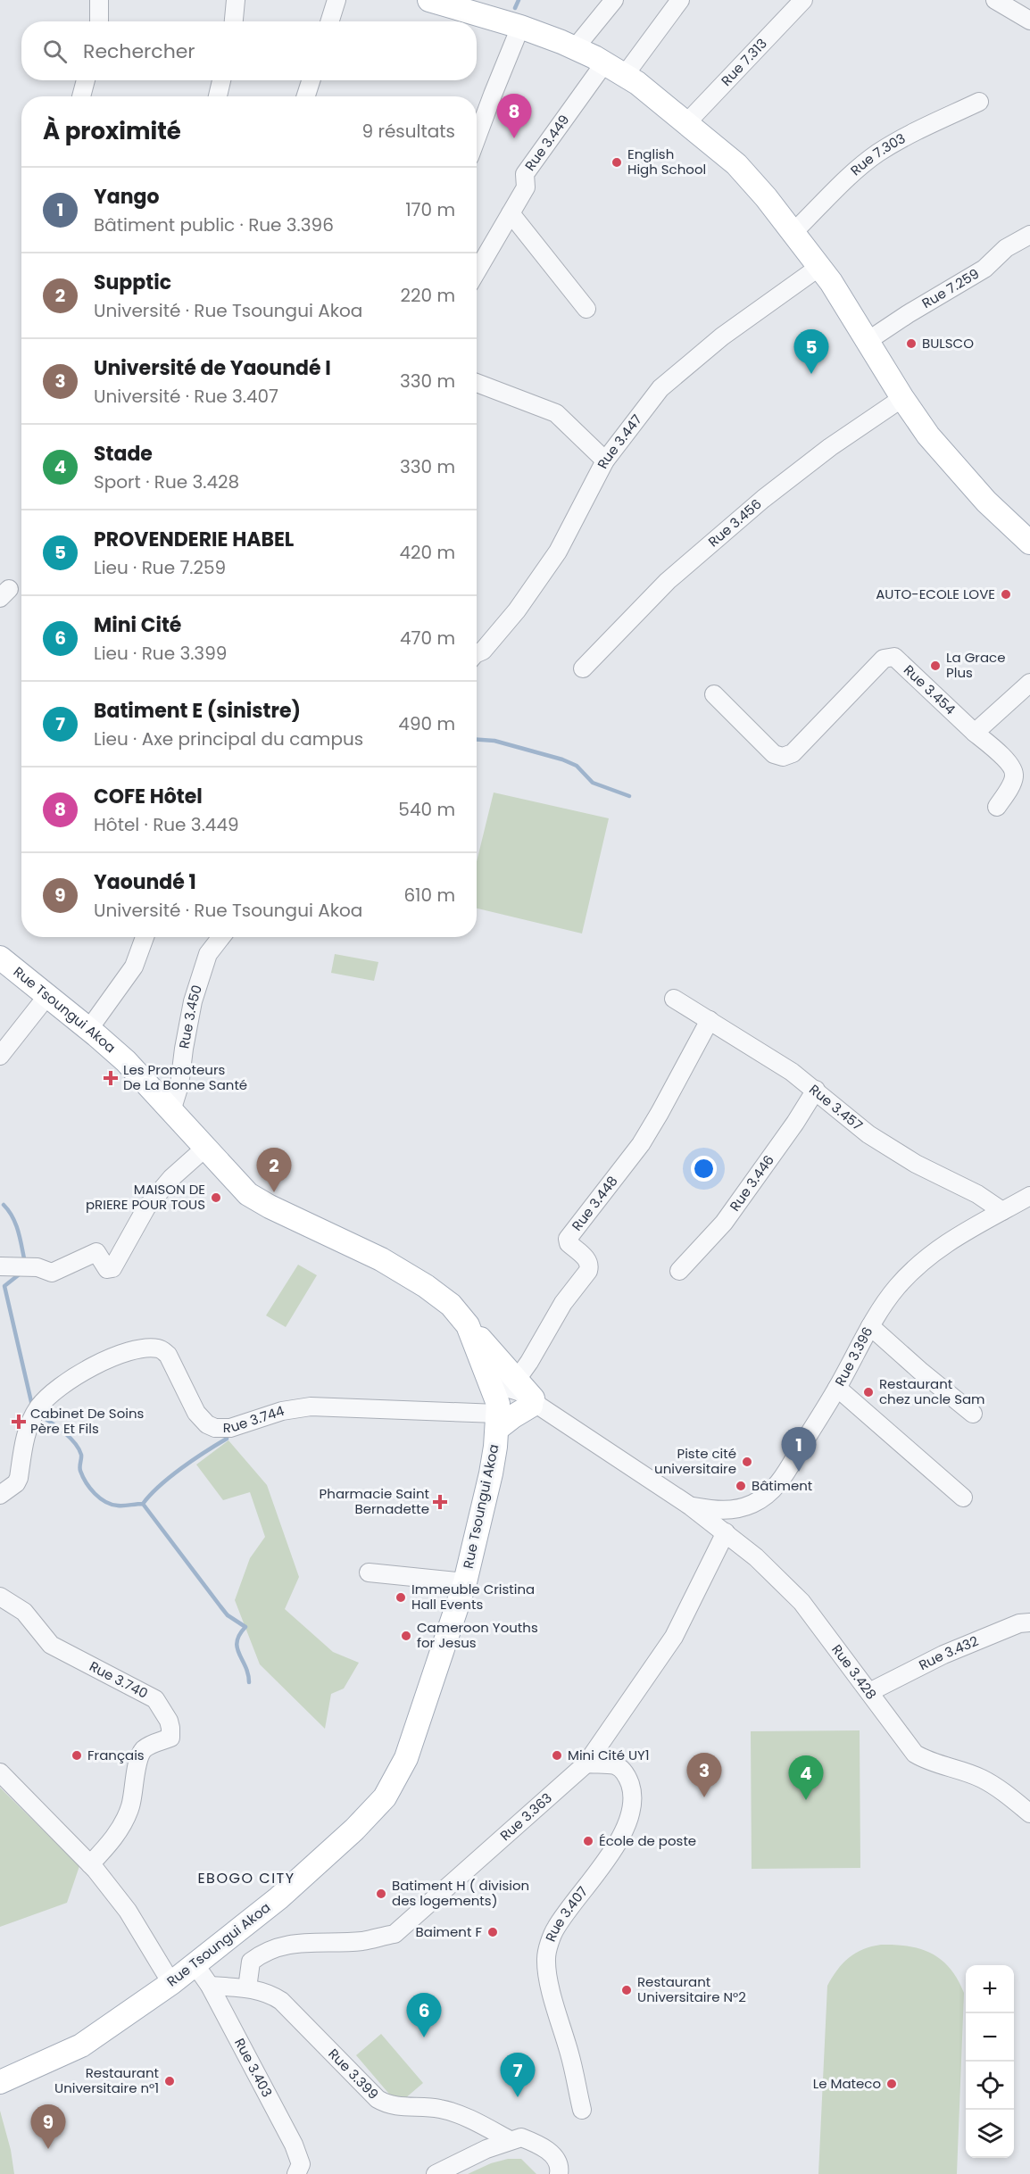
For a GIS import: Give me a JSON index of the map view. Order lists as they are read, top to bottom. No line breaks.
{"streets":{"main road":["Rue Tsoungui Akoa"],"street":["Rue 7.313","Rue 3.449","Rue 7.303","Rue 7.259","Rue 3.447","Rue 3.456","Rue 3.454","Rue 3.450","Rue 3.457","Rue 3.446","Rue 3.448","Rue 3.396","Rue 3.744","Rue 3.432","Rue 3.428","Rue 3.740","Rue 3.363","Rue 3.407","Rue 3.403","Rue 3.399"]},"crossings":[["Rue Tsoungui Akoa","Rue 3.450"],["Rue Tsoungui Akoa","Rue 3.744"],["Rue Tsoungui Akoa","Rue 3.428"],["Rue Tsoungui Akoa","Rue 3.403"],["Rue 3.457","Rue 3.446"],["Rue 3.457","Rue 3.448"],["Rue 3.457","Rue 3.396"],["Rue 3.396","Rue 3.428"],["Rue 3.744","Rue 3.428"],["Rue 3.432","Rue 3.428"],["Rue 3.428","Rue 3.363"],["Rue 3.363","Rue 3.407"],["Rue 3.363","Rue 3.399"],["Rue 3.403","Rue 3.399"]],"districts":["EBOGO CITY"],"places":{"other":["English High School","BULSCO","AUTO-ECOLE LOVE","La Grace Plus","MAISON DE pRIERE POUR TOUS","Restaurant chez uncle Sam","Piste cité universitaire","Bâtiment","Immeuble Cristina Hall Events","Cameroon Youths for Jesus","Français","Mini Cité UY1","École de poste","Batiment H ( division des logements)","Baiment F","Restaurant Universitaire N°2","Restaurant Universitaire n°1","Le Mateco"],"health":["Les Promoteurs De La Bonne Santé","Cabinet De Soins Père Et Fils","Pharmacie Saint Bernadette"]},"page":{"search":"Rechercher","pins":["8","5","2","1","3","4","6","7","9"],"heading":["À proximité","9 résultats"],"list":[{"mark":"1","name":"Yango","note":"Bâtiment public · Rue 3.396","value":"170 m"},{"mark":"2","name":"Supptic","note":"Université · Rue Tsoungui Akoa","value":"220 m"},{"mark":"3","name":"Université de Yaoundé I","note":"Université · Rue 3.407","value":"330 m"},{"mark":"4","name":"Stade","note":"Sport · Rue 3.428","value":"330 m"},{"mark":"5","name":"PROVENDERIE HABEL","note":"Lieu · Rue 7.259","value":"420 m"},{"mark":"6","name":"Mini Cité","note":"Lieu · Rue 3.399","value":"470 m"},{"mark":"7","name":"Batiment E (sinistre)","note":"Lieu · Axe principal du campus","value":"490 m"},{"mark":"8","name":"COFE Hôtel","note":"Hôtel · Rue 3.449","value":"540 m"},{"mark":"9","name":"Yaoundé 1","note":"Université · Rue Tsoungui Akoa","value":"610 m"}],"map_buttons":["+","−"]}}
